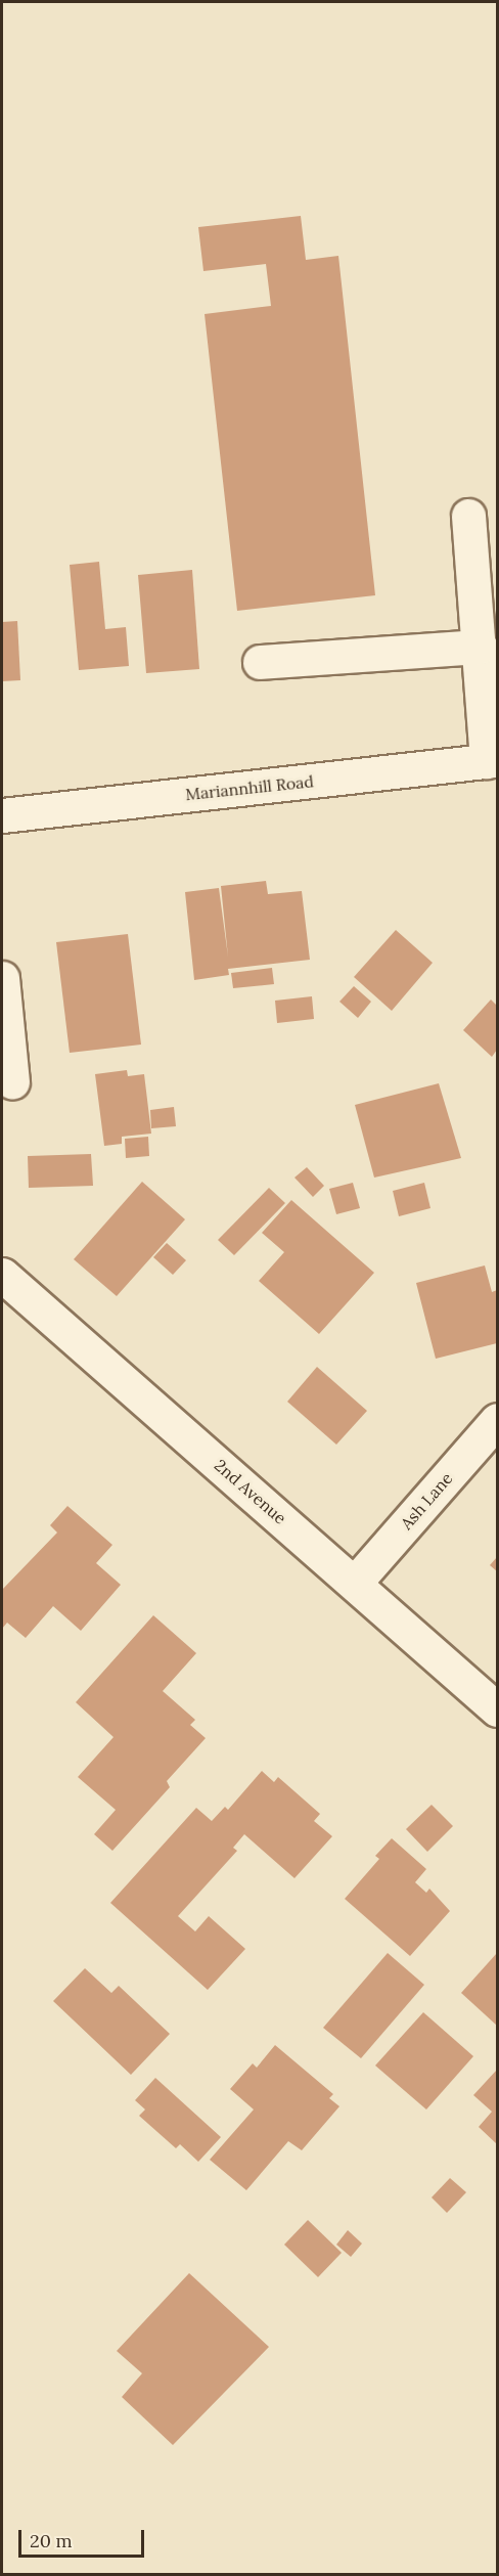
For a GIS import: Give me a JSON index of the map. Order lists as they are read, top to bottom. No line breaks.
{"streets":{"street":["Mariannhill Road","2nd Avenue","Ash Lane"]},"crossings":[["2nd Avenue","Ash Lane"]],"scale_bar":"20 m"}
